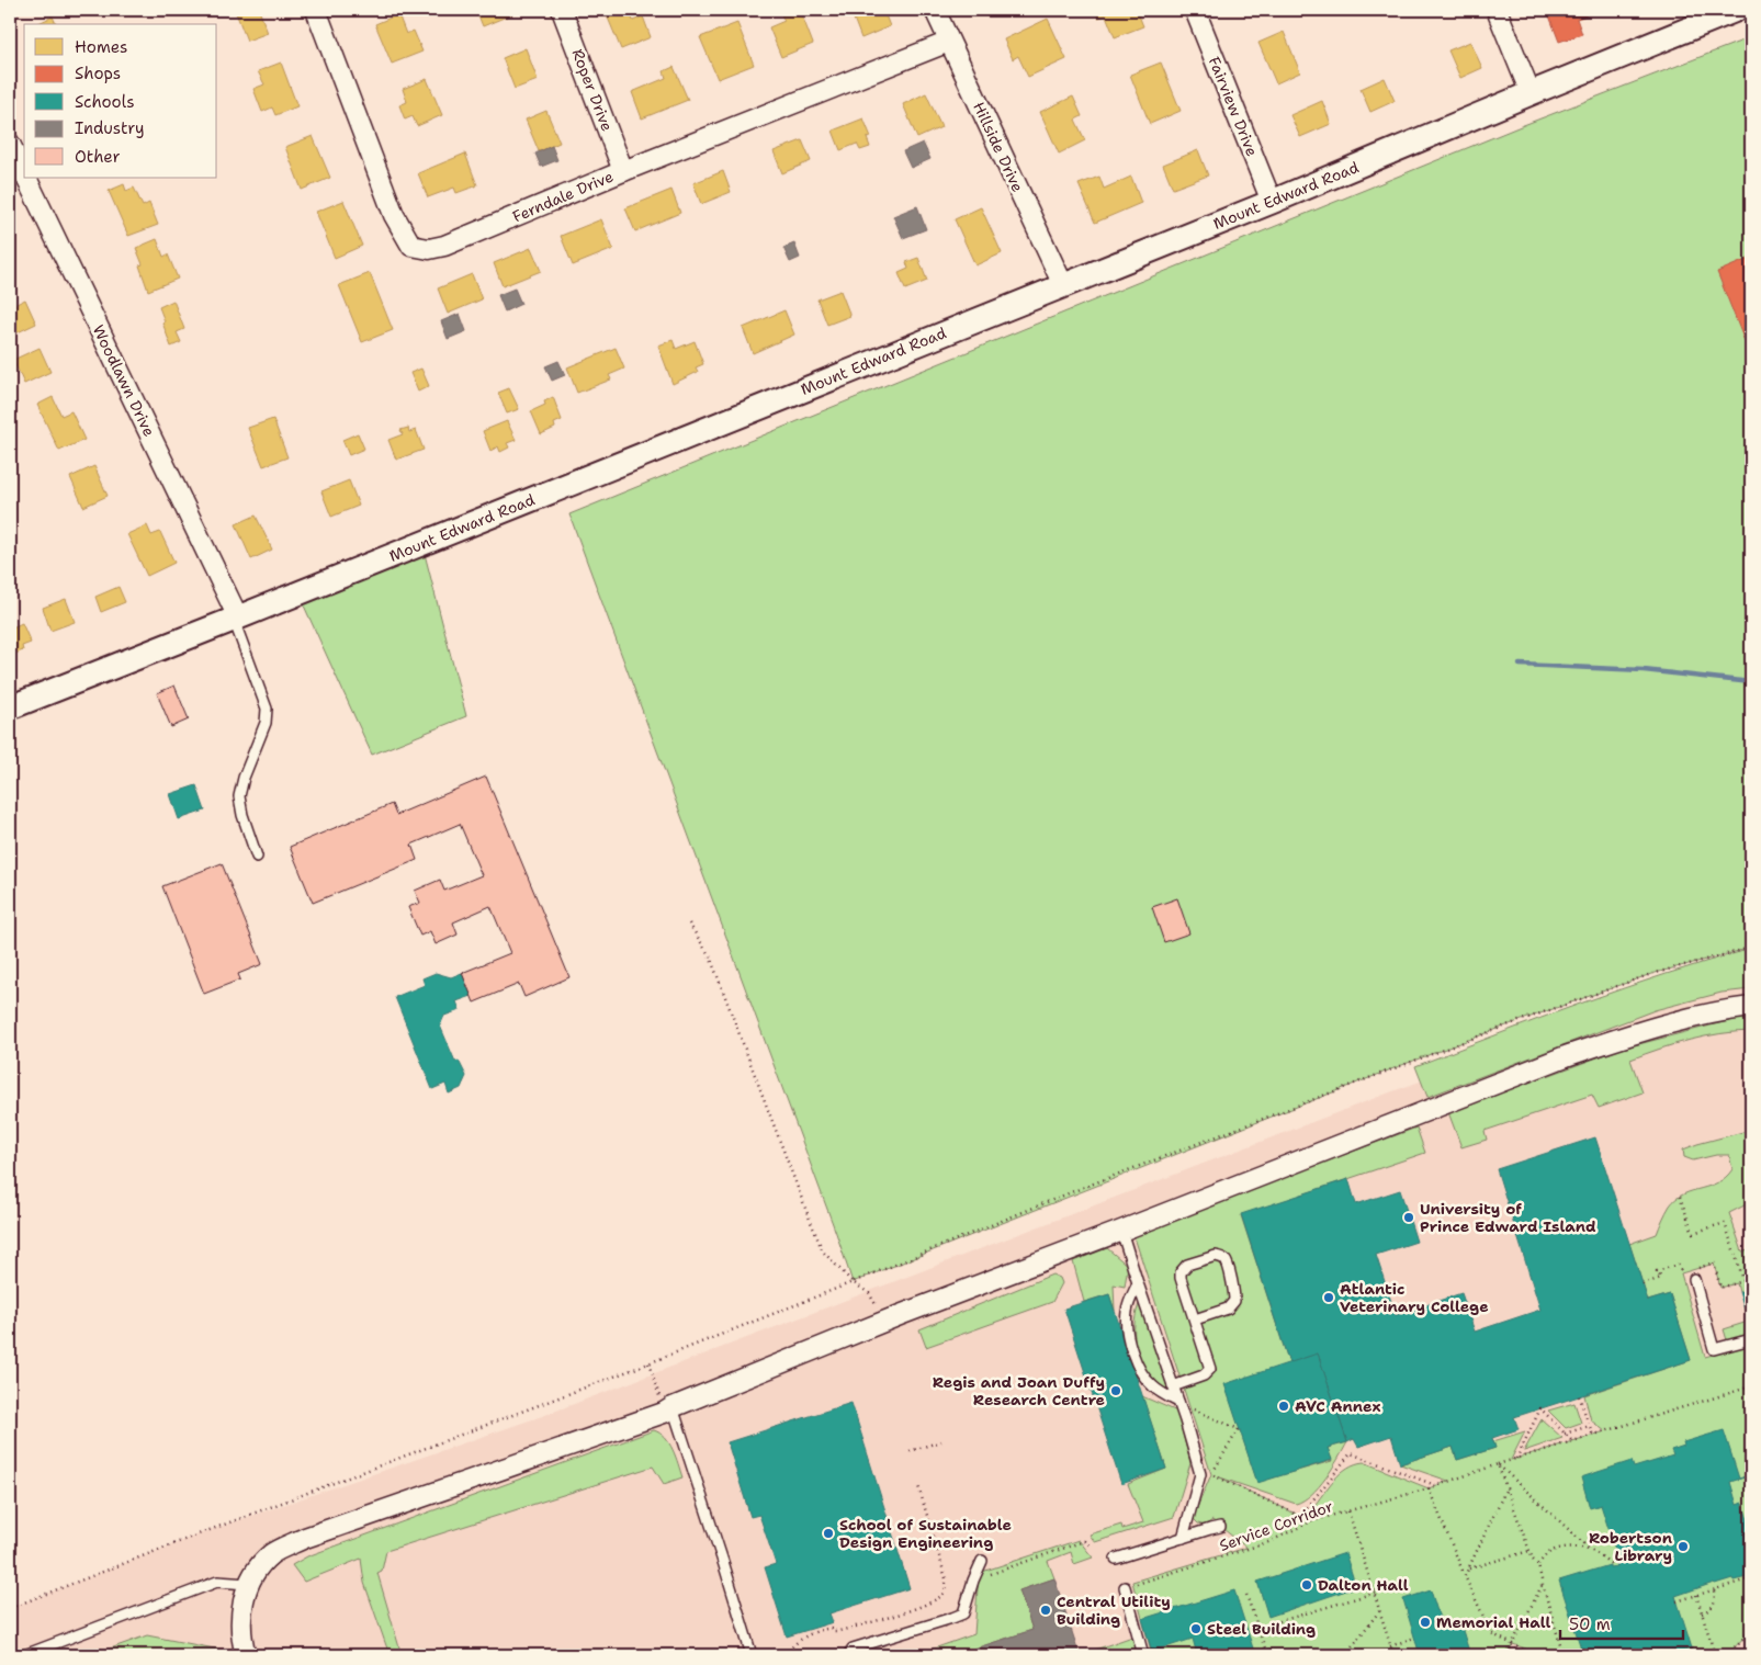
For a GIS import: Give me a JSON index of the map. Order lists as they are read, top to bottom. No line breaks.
{"streets":{"street":["Roper Drive","Fairview Drive","Hillside Drive","Mount Edward Road","Ferndale Drive","Woodlawn Drive"],"path":["Service Corridor"]},"crossings":[["Roper Drive","Ferndale Drive"],["Fairview Drive","Mount Edward Road"],["Hillside Drive","Mount Edward Road"],["Hillside Drive","Ferndale Drive"],["Mount Edward Road","Woodlawn Drive"]],"places":["University of Prince Edward Island","Atlantic Veterinary College","Regis and Joan Duffy Research Centre","AVC Annex","School of Sustainable Design Engineering","Robertson Library","Dalton Hall","Central Utility Building","Memorial Hall","Steel Building"],"legend":["Homes","Shops","Schools","Industry","Other"],"scale_bar":"50 m"}
